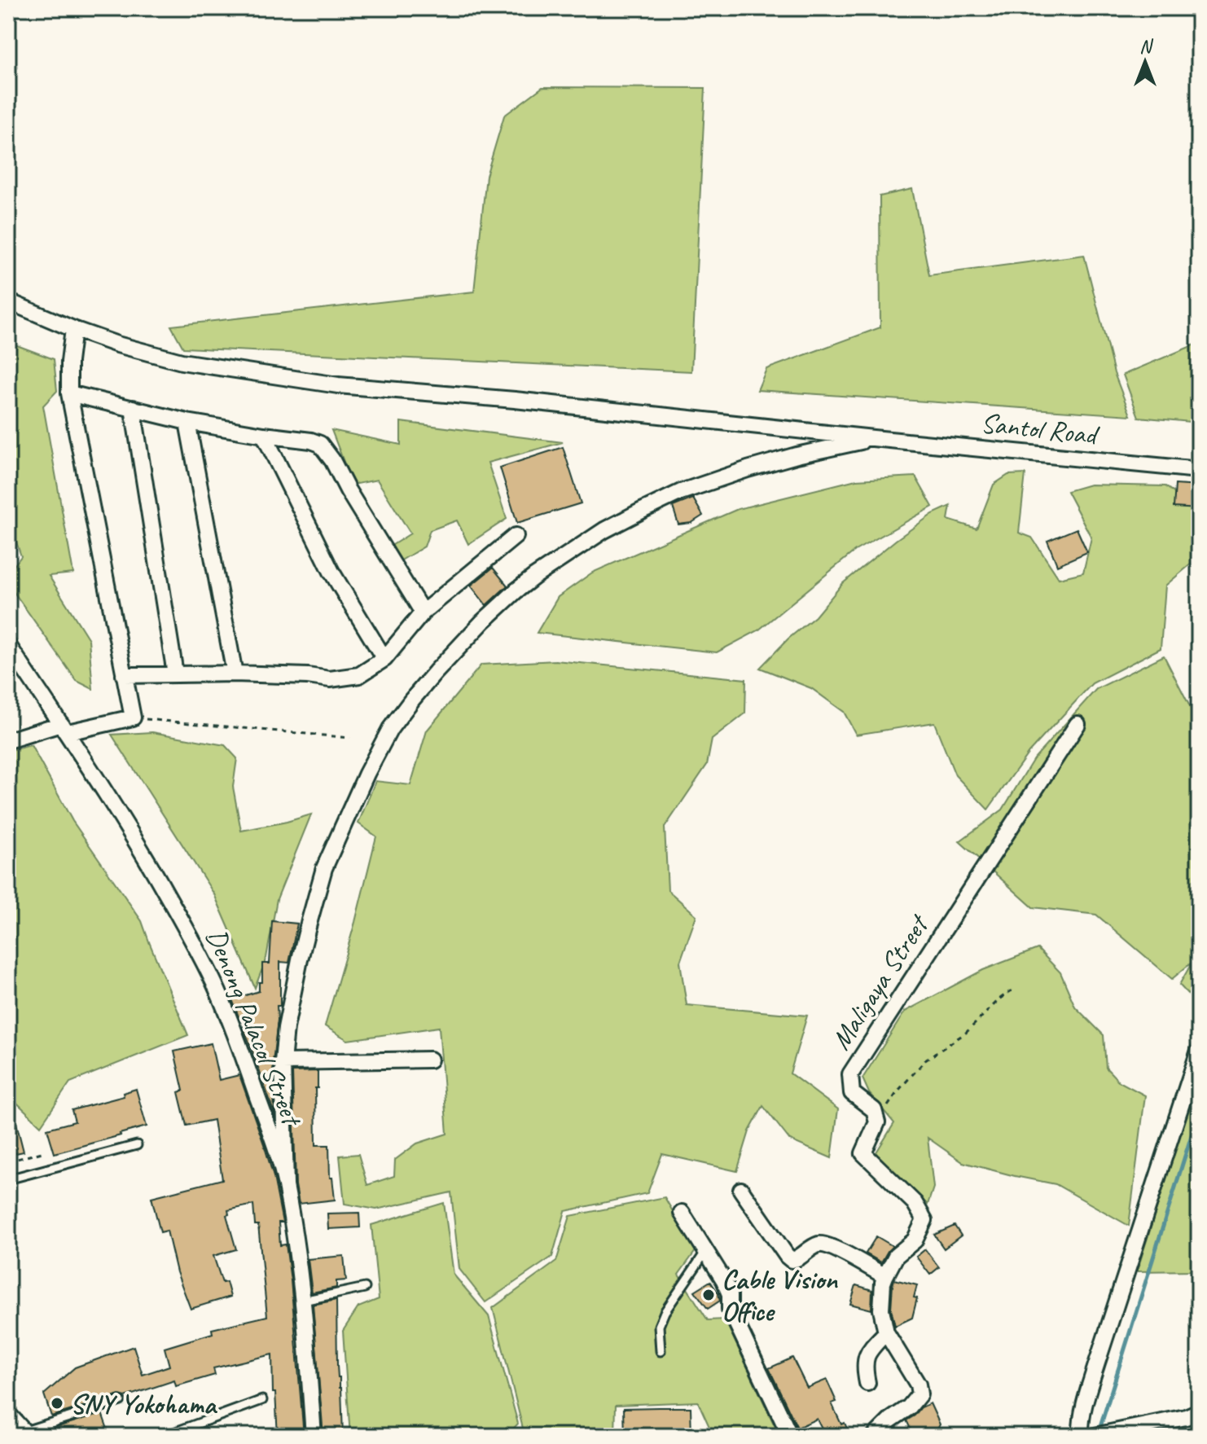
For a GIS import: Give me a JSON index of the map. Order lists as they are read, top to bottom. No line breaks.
{"streets":{"street":["Santol Road","Maligaya Street","Denong Palacol Street"]},"places":["Cable Vision Office","SNY Yokohama"],"north":"top"}
